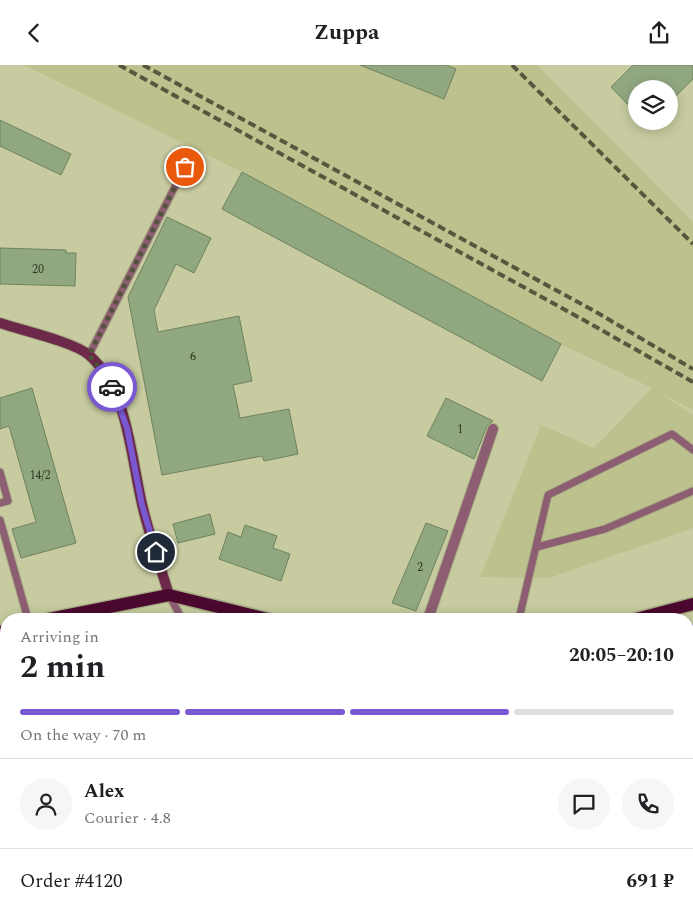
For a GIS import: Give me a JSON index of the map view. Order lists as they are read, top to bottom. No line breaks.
{"house_numbers":["20","6","1","14/2","2"],"page":{"header":"Zuppa","heading":["2 min","Arriving in","20:05–20:10"],"panel":["Alex","Courier · 4.8","Order #4120","691 ₽"],"bar":"On the way · 70 m"}}
